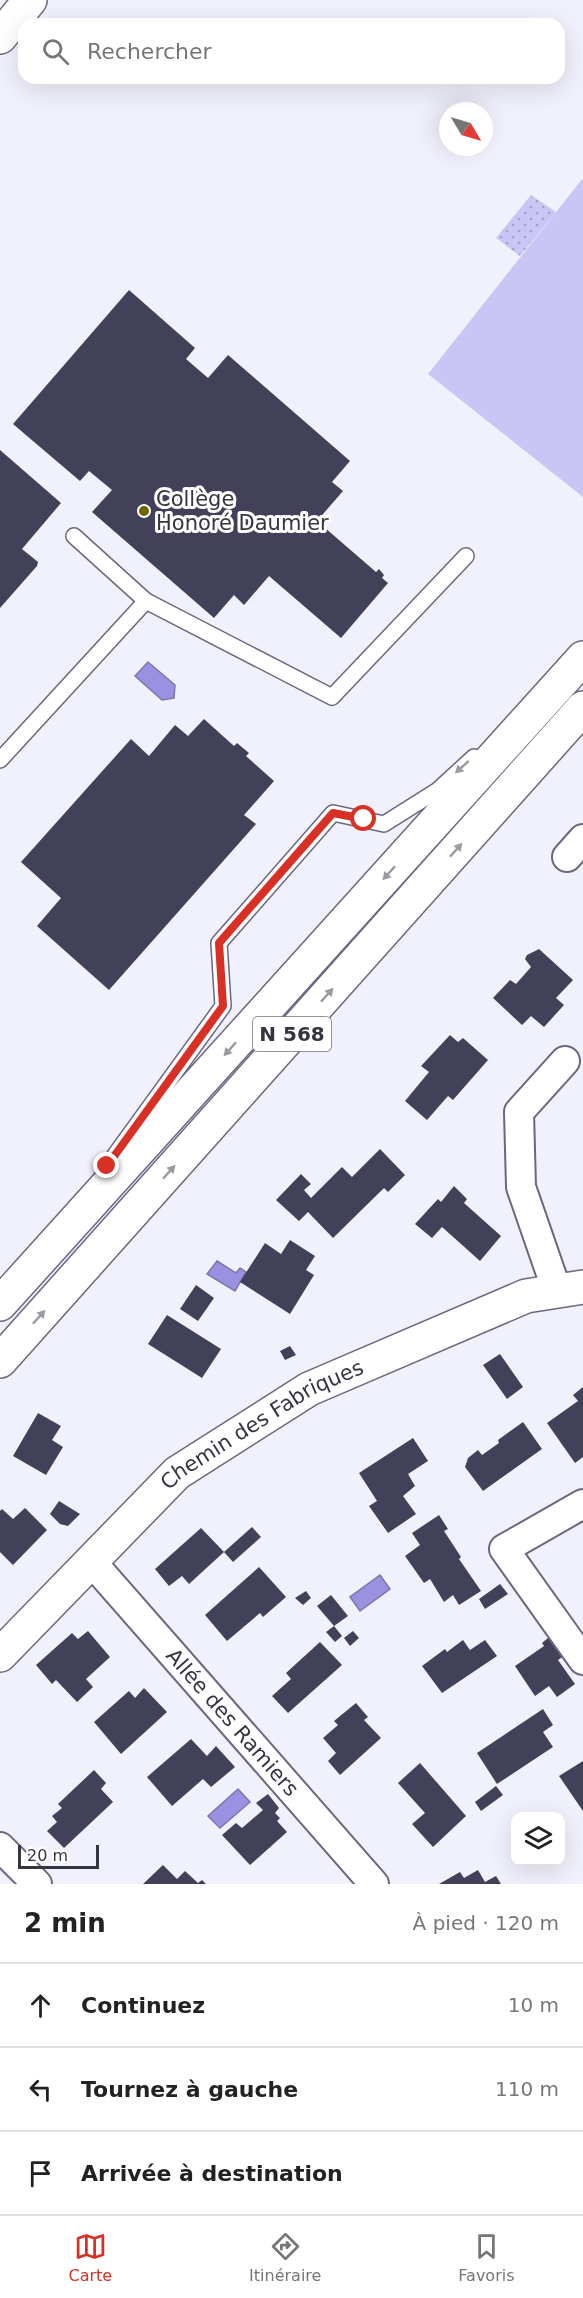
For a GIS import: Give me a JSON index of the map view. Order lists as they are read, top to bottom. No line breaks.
{"streets":{"main road":["N 568","Chemin des Fabriques"],"street":["Allée des Ramiers"]},"crossings":[["Chemin des Fabriques","Allée des Ramiers"]],"places":["Collège Honoré Daumier"],"scale_bar":"20 m","north":"bottom right","page":{"search":"Rechercher","scale":"20 m","heading":["2 min","À pied · 120 m"],"list":[["Continuez","10 m"],["Tournez à gauche","110 m"],"Arrivée à destination"],"nav":["Carte","Itinéraire","Favoris"]}}
